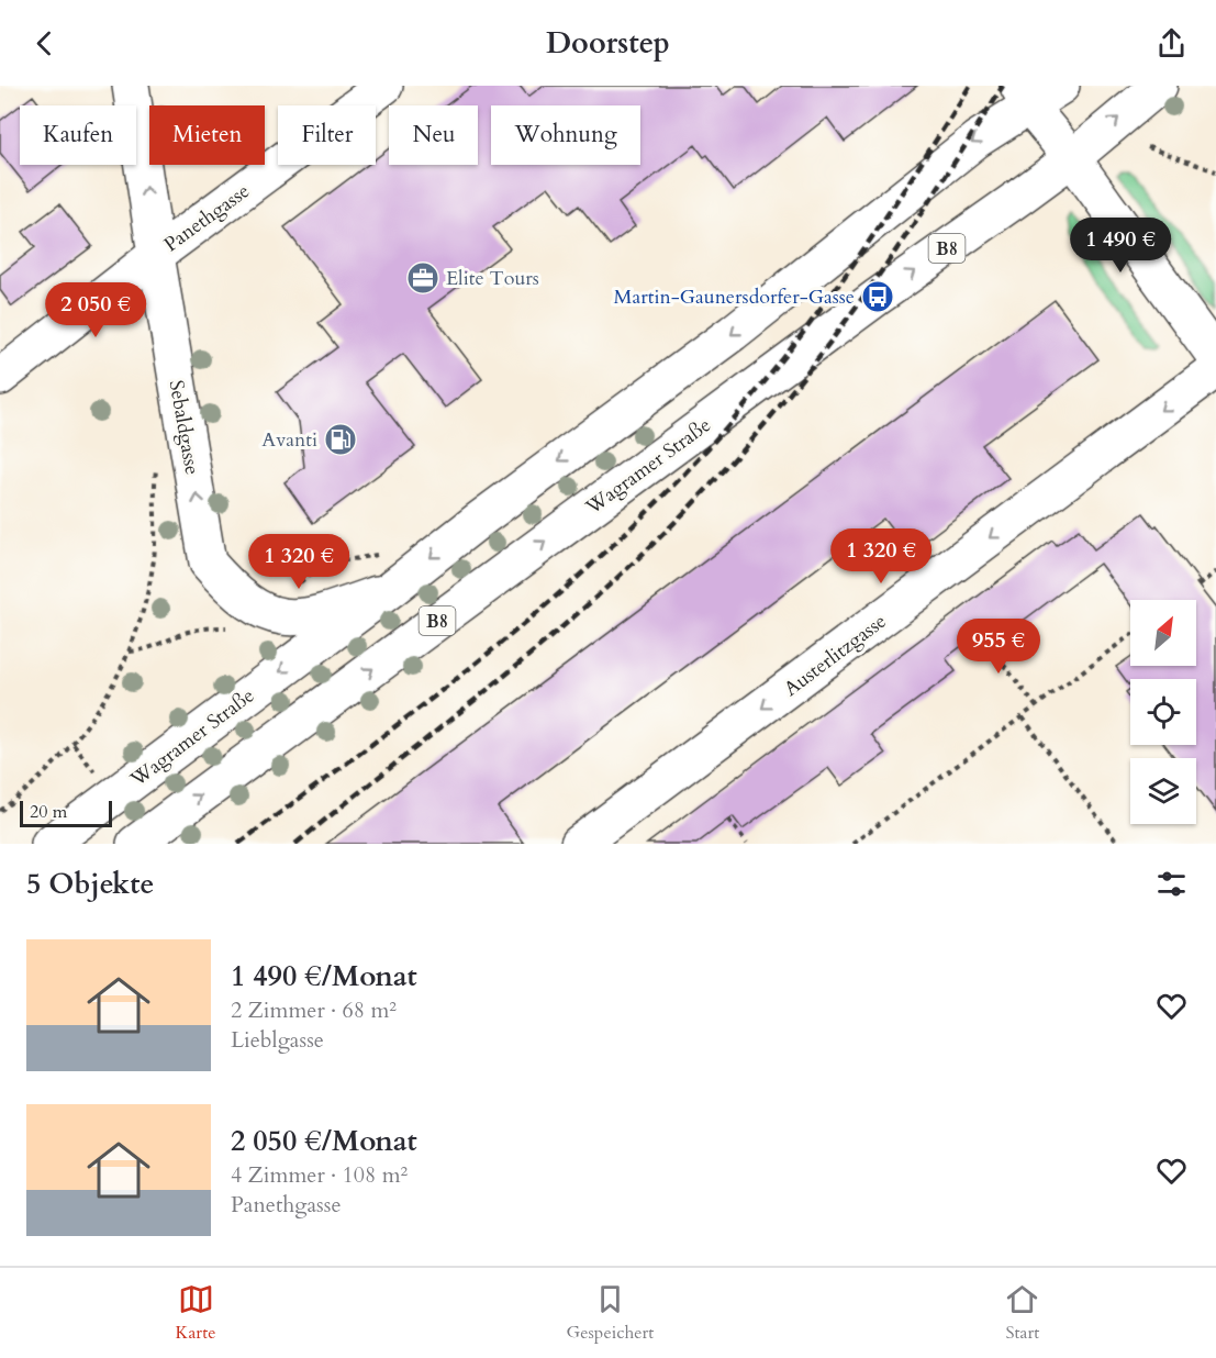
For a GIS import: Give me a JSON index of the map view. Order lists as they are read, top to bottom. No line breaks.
{"streets":{"main road":["Panethgasse","B8","Sebaldgasse","Wagramer Straße","Austerlitzgasse"]},"crossings":[["Panethgasse","Sebaldgasse"],["Sebaldgasse","Wagramer Straße"]],"one_way":["Sebaldgasse","Austerlitzgasse"],"places":{"office":["Elite Tours"],"bus stop":["Martin-Gaunersdorfer-Gasse"],"fuel station":["Avanti"]},"scale_bar":"20 m","north":"top right","page":{"header":"Doorstep","chip":["Kaufen","Mieten","Filter","Neu","Wohnung"],"price":["1 490 €","2 050 €","1 320 €","1 320 €","955 €"],"scale":"20 m","heading":"5 Objekte","list":[{"name":"1 490 €/Monat","note":"2 Zimmer · 68 m² · Lieblgasse"},{"name":"2 050 €/Monat","note":"4 Zimmer · 108 m² · Panethgasse"}],"tabs":["Karte","Gespeichert","Start"]}}
